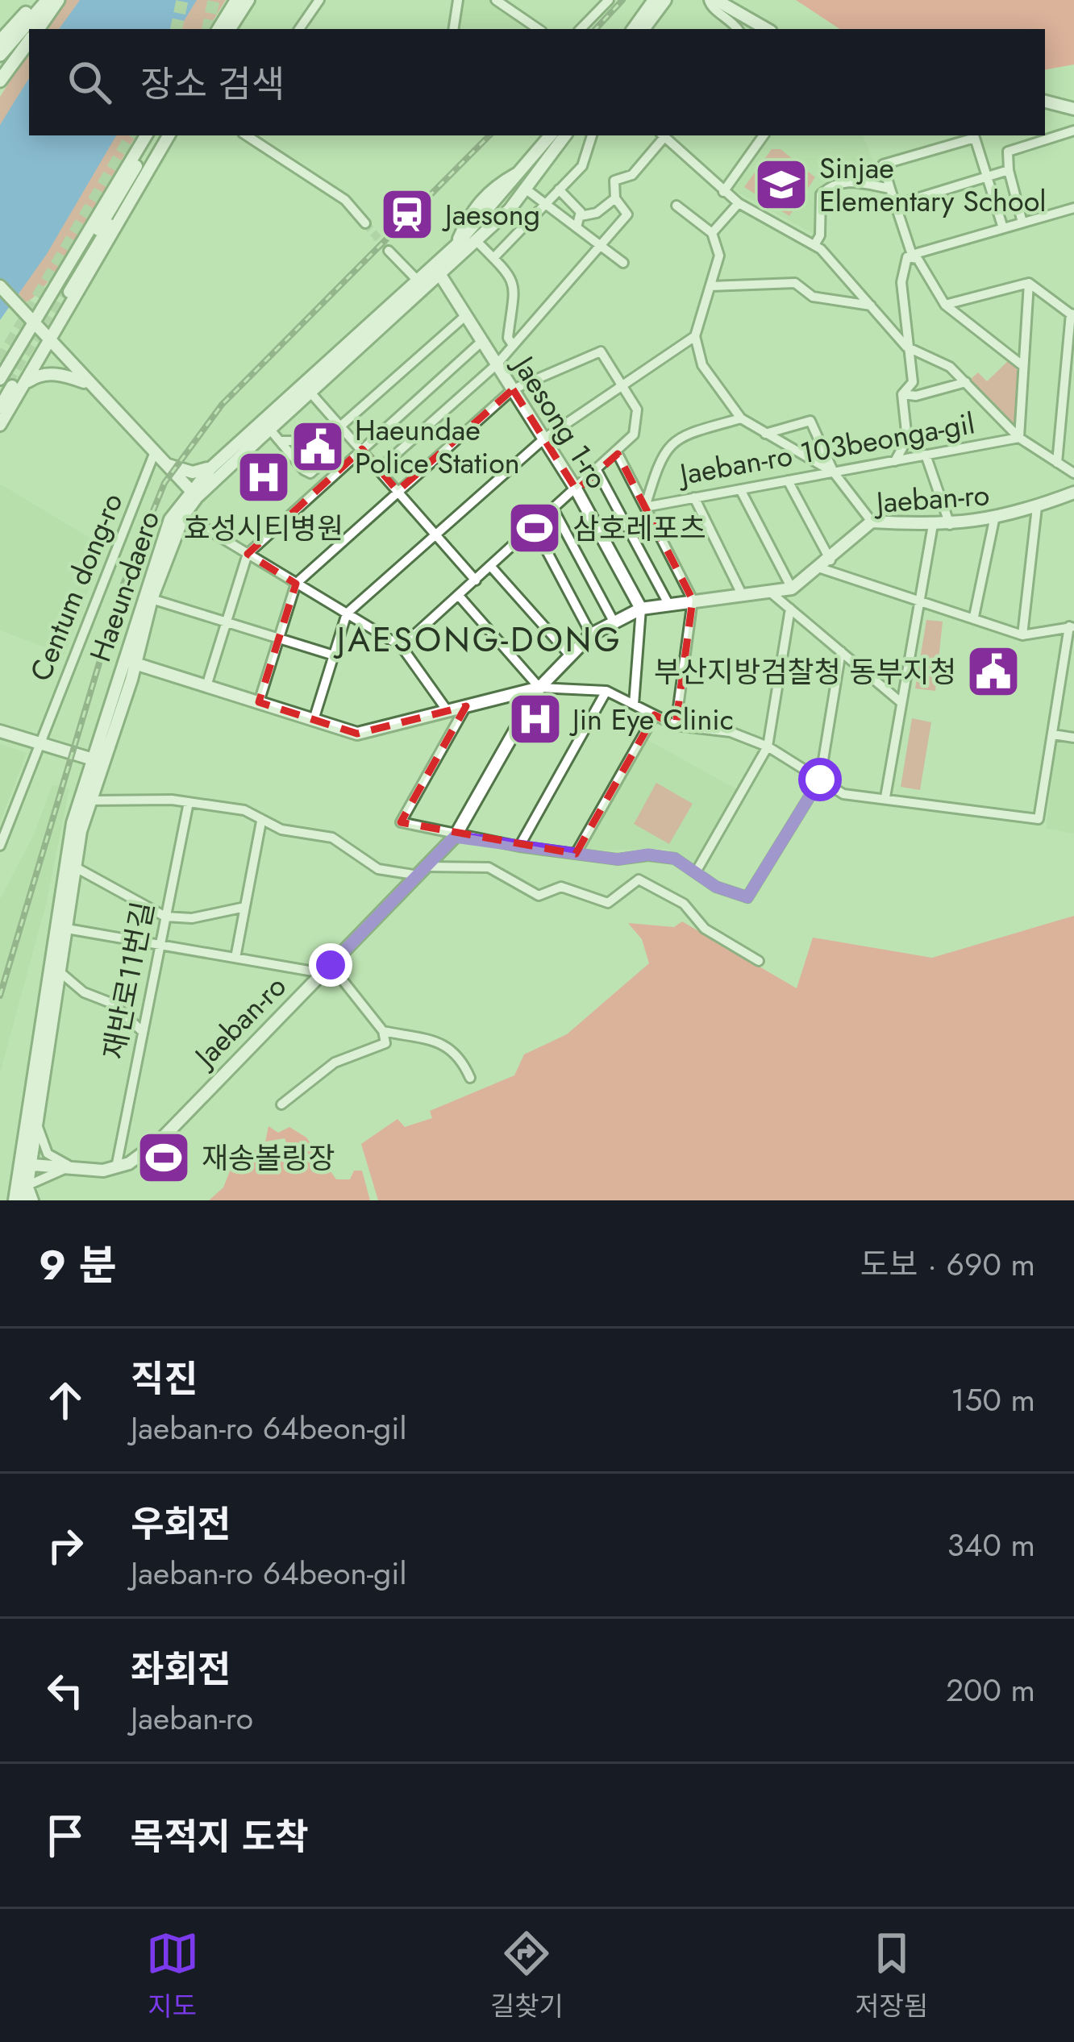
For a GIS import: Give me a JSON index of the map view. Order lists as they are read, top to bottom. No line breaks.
{"streets":{"main road":["Jaesong 1-ro","Jaeban-ro","Haeun-daero"],"street":["Jaeban-ro 103beonga-gil","Centum dong-ro","재반로11번길"]},"crossings":[["Jaesong 1-ro","Jaeban-ro"],["Jaesong 1-ro","Haeun-daero"],["Jaeban-ro","재반로11번길"]],"districts":["JAESONG-DONG"],"places":{"school or university":["Sinjae Elementary School"],"station":["Jaesong"],"public building":["Haeundae Police Station","부산지방검찰청 동부지청"],"hospital":["효성시티병원","Jin Eye Clinic"],"sports":["삼호레포츠","재송볼링장"]},"page":{"search":"장소 검색","heading":["9 분","도보 · 690 m"],"list":[["직진","Jaeban-ro 64beon-gil","150 m"],["우회전","Jaeban-ro 64beon-gil","340 m"],["좌회전","Jaeban-ro","200 m"],"목적지 도착"],"nav":["지도","길찾기","저장됨"]}}
